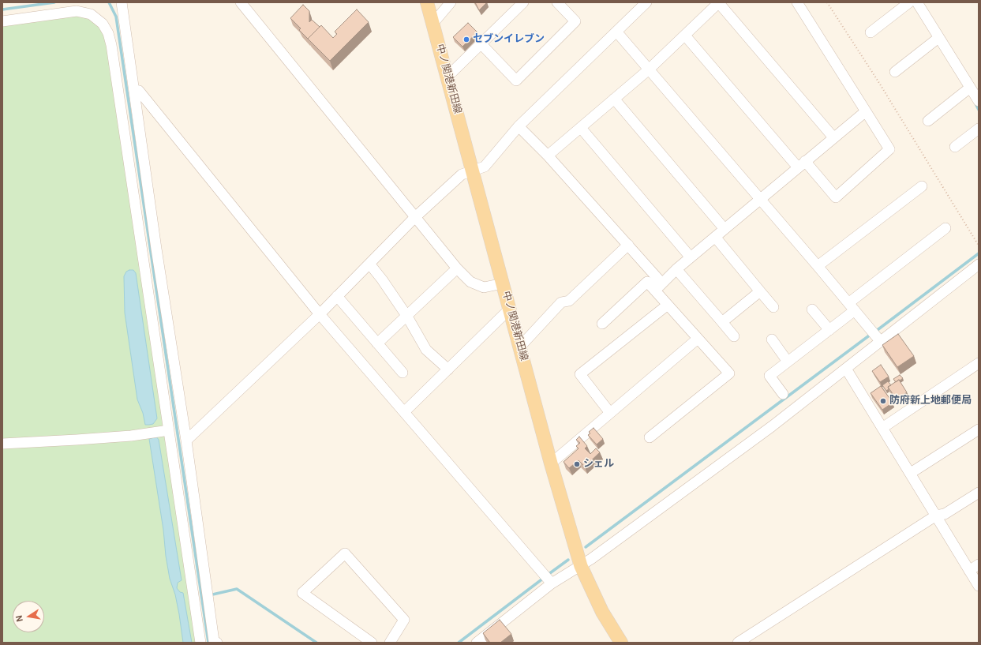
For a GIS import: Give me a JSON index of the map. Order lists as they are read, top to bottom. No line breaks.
{"streets":{"main road":["中ノ関港新田線"]},"places":["セブンイレブン","防府新上地郵便局","シェル"],"north":"left"}
